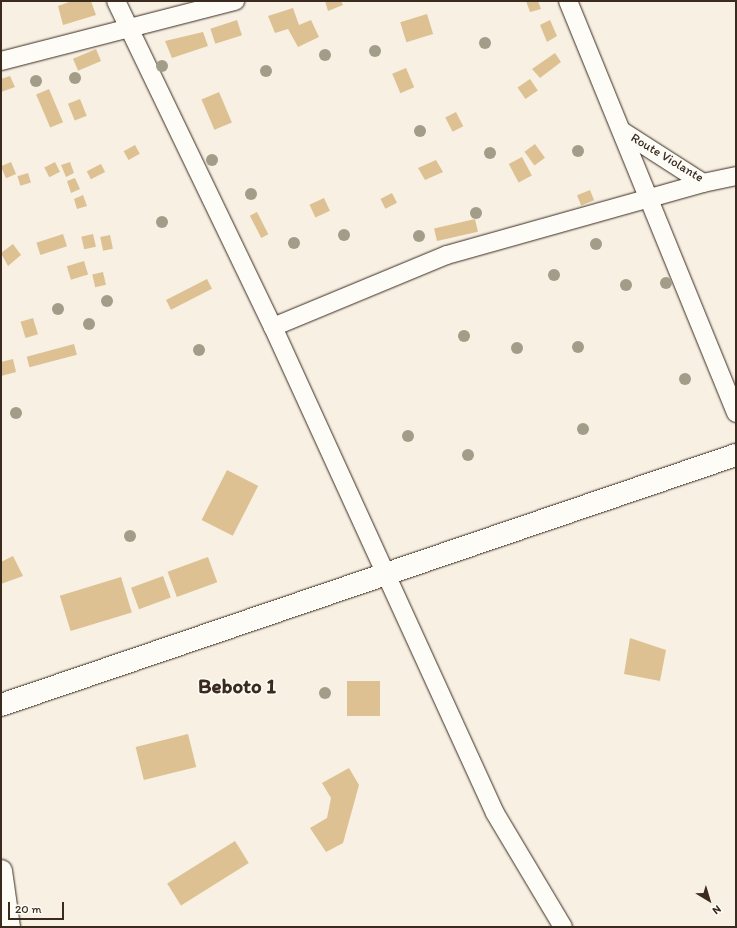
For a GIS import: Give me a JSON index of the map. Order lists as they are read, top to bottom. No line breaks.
{"streets":{"street":["Route Violante"]},"districts":["Beboto 1"],"scale_bar":"20 m","north":"bottom right"}
